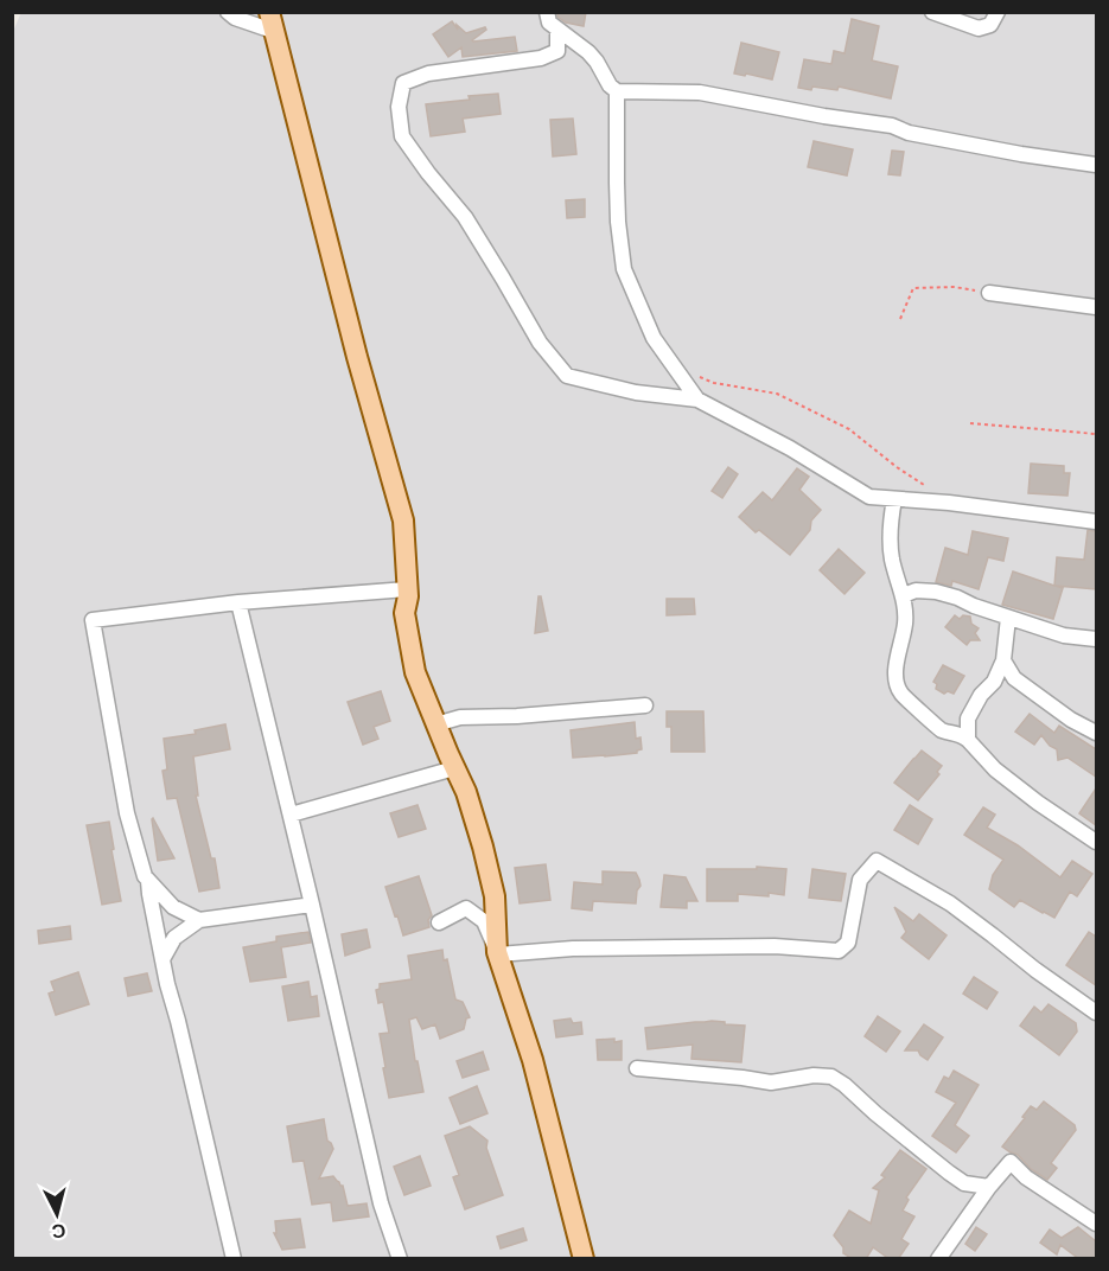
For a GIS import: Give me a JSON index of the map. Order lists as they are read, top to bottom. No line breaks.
{"north":"bottom"}
